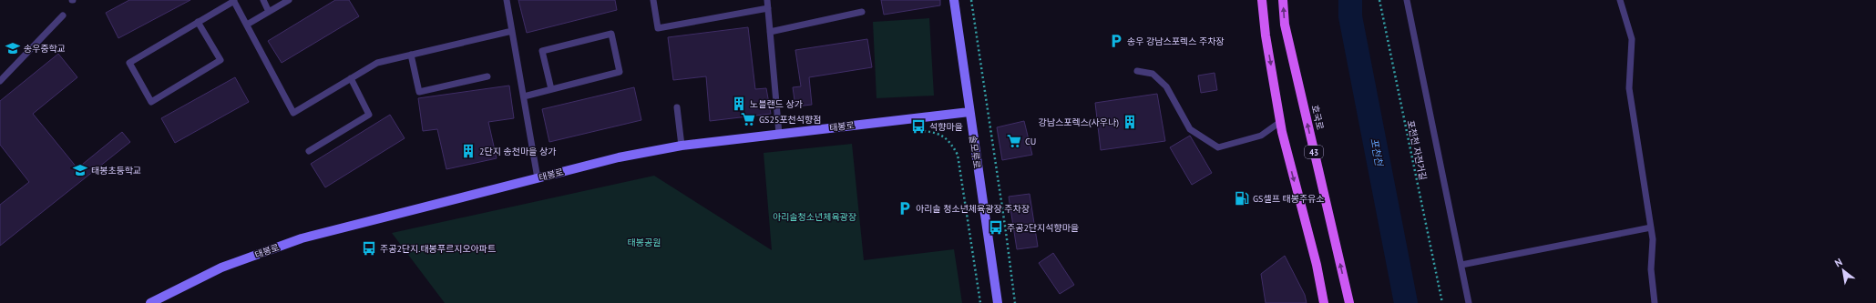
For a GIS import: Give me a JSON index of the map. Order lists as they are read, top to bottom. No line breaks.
{"streets":{"main road":["호국로","태봉로","솔모루로","43"],"path":["포천천 자전거길"]},"crossings":[["태봉로","솔모루로"]],"water":["포천천"],"parks":["아리솔청소년체육광장","태봉공원"],"places":{"parking":["송우 강남스포렉스 주차장","아리솔 청소년체육광장 주차장"],"school or university":["송우중학교","태봉초등학교"],"building":["노블랜드 상가","강남스포렉스(사우나)","2단지 송천마을 상가"],"supermarket":["GS25포천석향점","CU"],"bus stop":["석향마을","주공2단지석향마을","주공2단지.태봉푸르지오아파트"],"fuel station":["GS셀프 태봉주유소"]},"north":"top left"}
